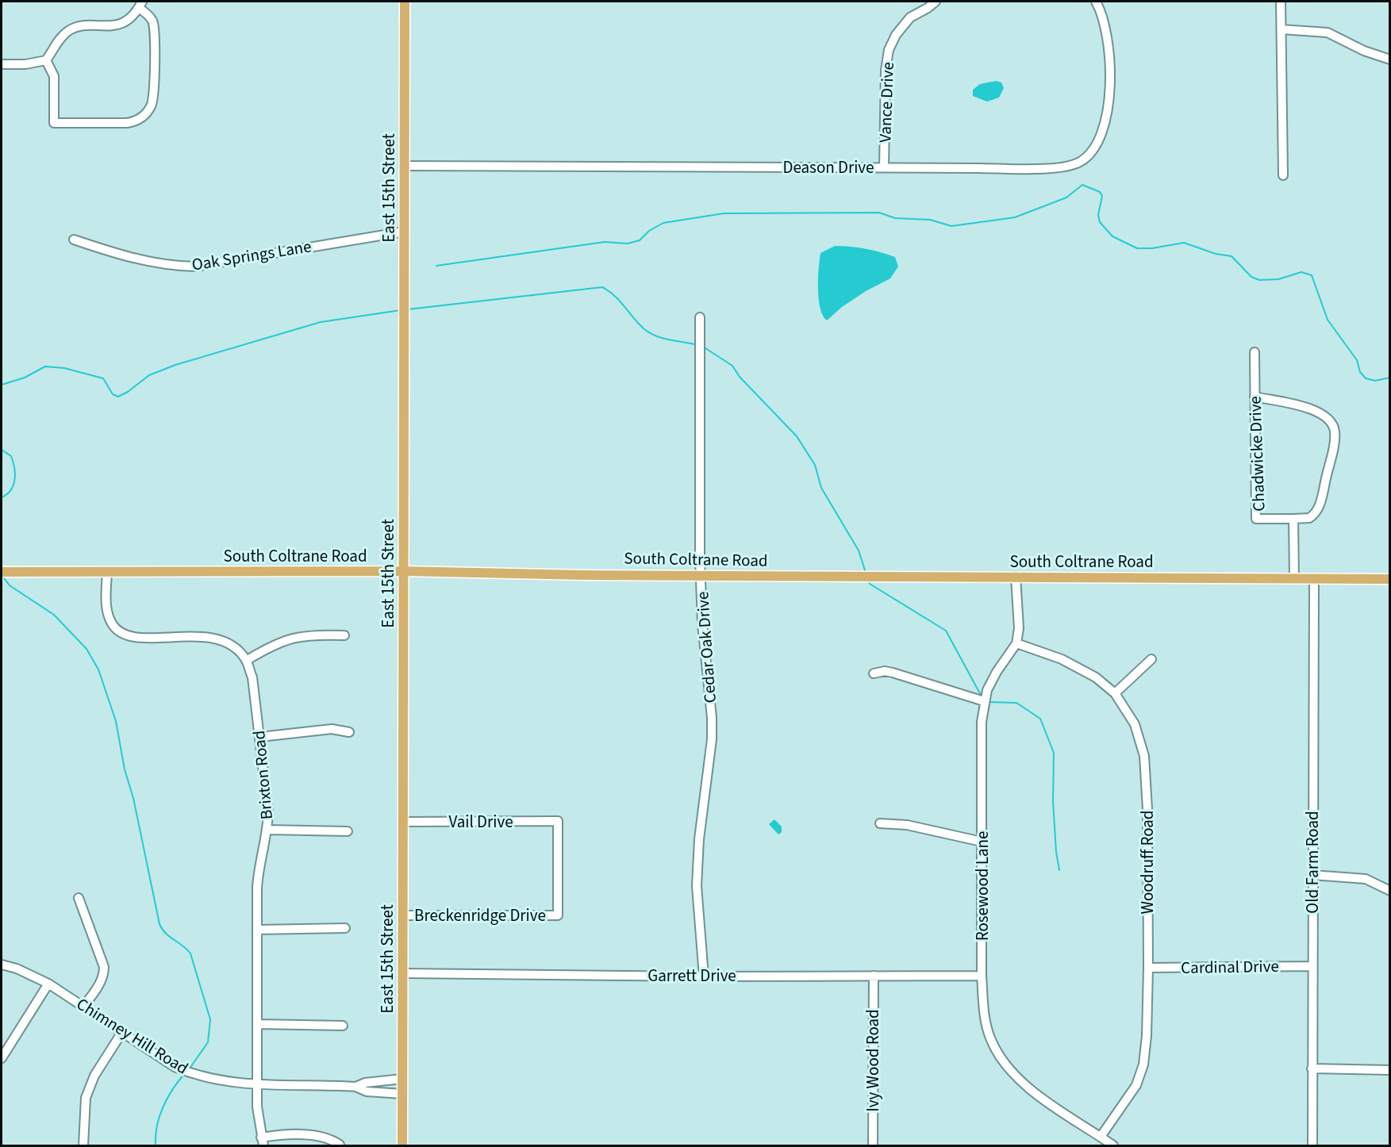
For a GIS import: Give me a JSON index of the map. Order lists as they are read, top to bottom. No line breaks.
{"streets":{"main road":["East 15th Street","South Coltrane Road"],"street":["Vance Drive","Deason Drive","Oak Springs Lane","Chadwicke Drive","Cedar Oak Drive","Brixton Road","Vail Drive","Woodruff Road","Old Farm Road","Rosewood Lane","Breckenridge Drive","Cardinal Drive","Garrett Drive","Chimney Hill Road","Ivy Wood Road"]},"crossings":[["Vance Drive","Deason Drive"],["Deason Drive","East 15th Street"],["East 15th Street","Oak Springs Lane"],["East 15th Street","South Coltrane Road"],["East 15th Street","Vail Drive"],["East 15th Street","Breckenridge Drive"],["East 15th Street","Garrett Drive"],["South Coltrane Road","Cedar Oak Drive"],["South Coltrane Road","Old Farm Road"],["Cedar Oak Drive","Garrett Drive"],["Brixton Road","Chimney Hill Road"],["Vail Drive","Breckenridge Drive"],["Woodruff Road","Rosewood Lane"],["Woodruff Road","Cardinal Drive"],["Old Farm Road","Cardinal Drive"],["Rosewood Lane","Garrett Drive"],["Garrett Drive","Ivy Wood Road"]]}
